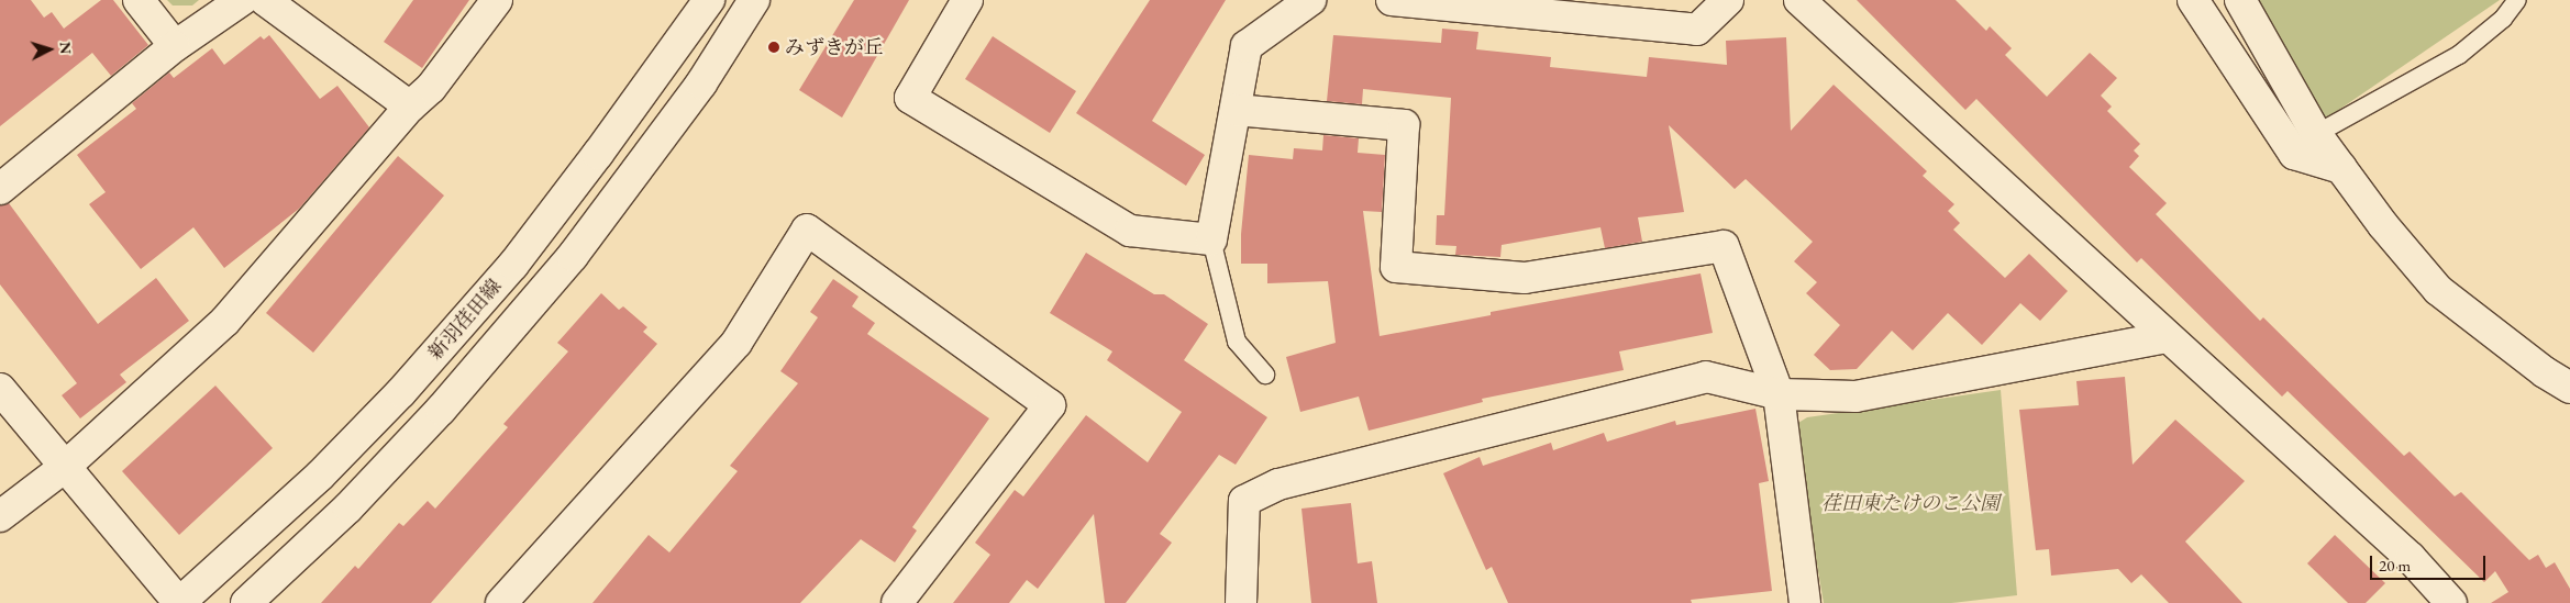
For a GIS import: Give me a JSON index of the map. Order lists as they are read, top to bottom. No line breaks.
{"streets":{"street":["新羽荏田線"]},"parks":["荏田東たけのこ公園"],"places":["みずきが丘"],"scale_bar":"20 m","north":"right"}
